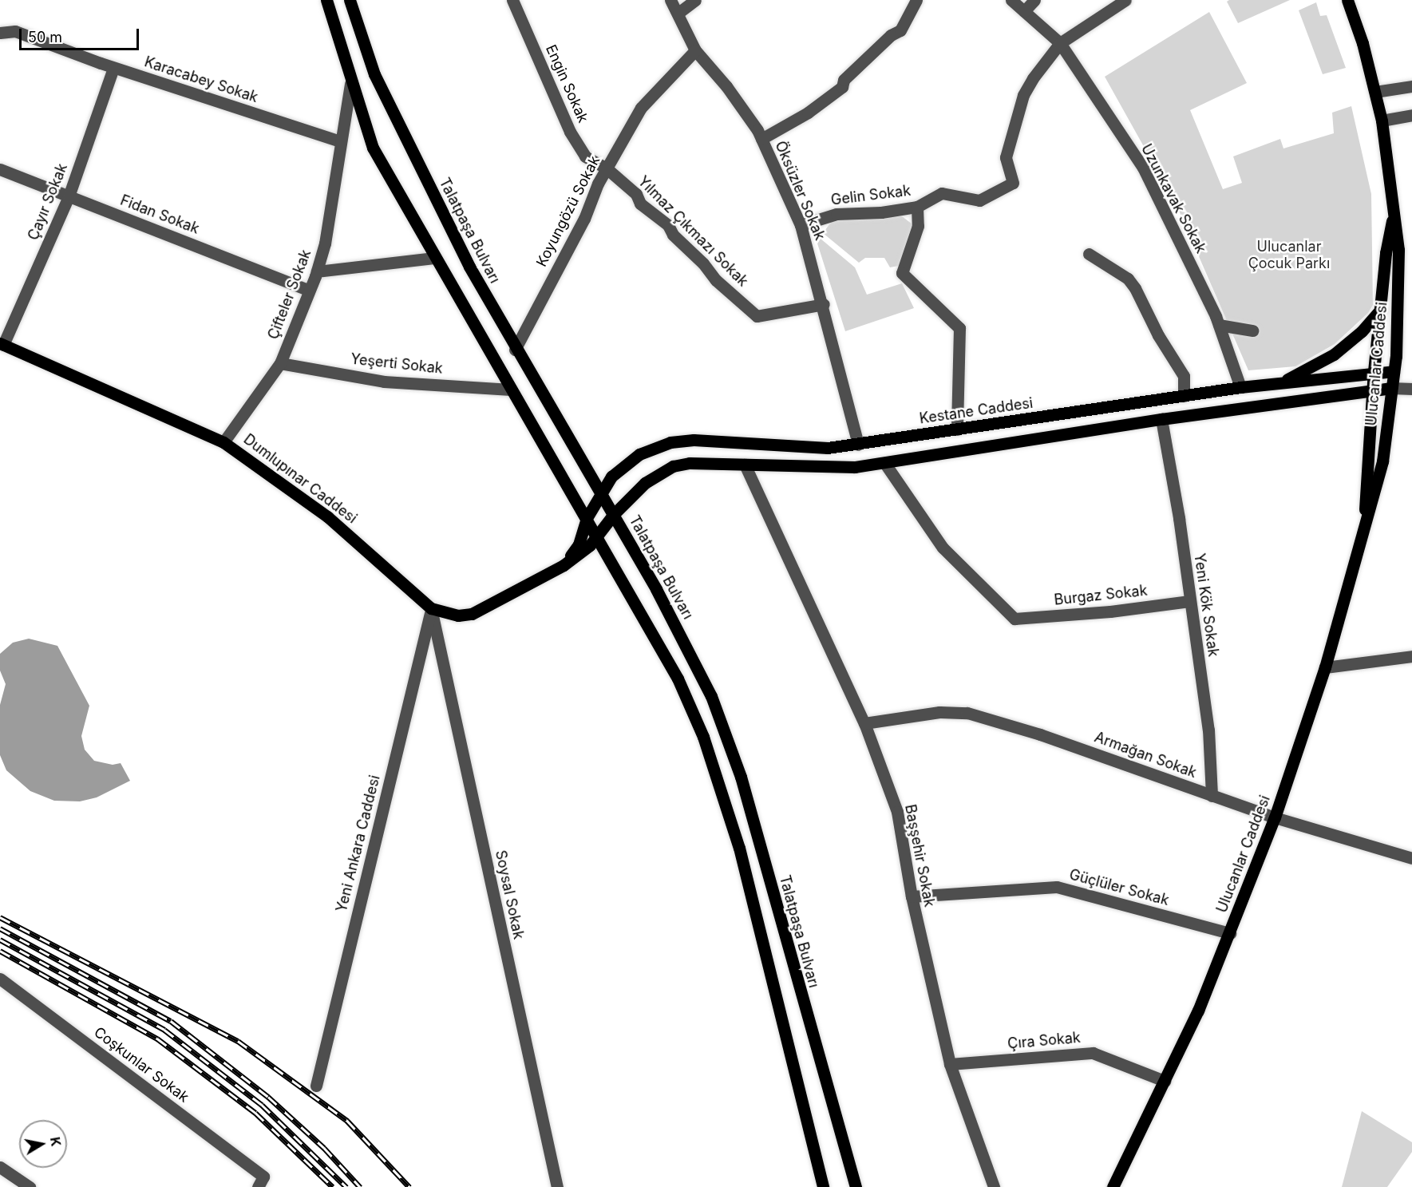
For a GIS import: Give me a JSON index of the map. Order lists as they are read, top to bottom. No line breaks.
{"streets":{"main road":["Talatpaşa Bulvarı","Ulucanlar Caddesi","Kestane Caddesi","Dumlupınar Caddesi"],"street":["Karacabey Sokak","Engin Sokak","Öksüzler Sokak","Gelin Sokak","Uzunkavak Sokak","Çayır Sokak","Koyungözü Sokak","Fidan Sokak","Yılmaz Çıkmazı Sokak","Çifteler Sokak","Yeşerti Sokak","Burgaz Sokak","Yeni Kök Sokak","Armağan Sokak","Yeni Ankara Caddesi","Başşehir Sokak","Güçlüler Sokak","Soysal Sokak","Çıra Sokak","Coşkunlar Sokak"]},"crossings":[["Karacabey Sokak","Çayır Sokak"],["Karacabey Sokak","Çifteler Sokak"],["Engin Sokak","Koyungözü Sokak"],["Engin Sokak","Yılmaz Çıkmazı Sokak"],["Öksüzler Sokak","Gelin Sokak"],["Öksüzler Sokak","Koyungözü Sokak"],["Öksüzler Sokak","Yılmaz Çıkmazı Sokak"],["Öksüzler Sokak","Kestane Caddesi"],["Gelin Sokak","Uzunkavak Sokak"],["Uzunkavak Sokak","Kestane Caddesi"],["Çayır Sokak","Fidan Sokak"],["Çayır Sokak","Dumlupınar Caddesi"],["Koyungözü Sokak","Talatpaşa Bulvarı"],["Koyungözü Sokak","Yılmaz Çıkmazı Sokak"],["Fidan Sokak","Çifteler Sokak"],["Talatpaşa Bulvarı","Kestane Caddesi"],["Talatpaşa Bulvarı","Dumlupınar Caddesi"],["Çifteler Sokak","Yeşerti Sokak"],["Çifteler Sokak","Dumlupınar Caddesi"],["Ulucanlar Caddesi","Kestane Caddesi"],["Ulucanlar Caddesi","Armağan Sokak"],["Ulucanlar Caddesi","Güçlüler Sokak"],["Ulucanlar Caddesi","Çıra Sokak"],["Kestane Caddesi","Dumlupınar Caddesi"],["Dumlupınar Caddesi","Yeni Ankara Caddesi"],["Dumlupınar Caddesi","Soysal Sokak"],["Burgaz Sokak","Yeni Kök Sokak"],["Yeni Kök Sokak","Armağan Sokak"],["Armağan Sokak","Başşehir Sokak"],["Yeni Ankara Caddesi","Soysal Sokak"],["Başşehir Sokak","Güçlüler Sokak"],["Başşehir Sokak","Çıra Sokak"]],"parks":["Ulucanlar Çocuk Parkı"],"scale_bar":"50 m","north":"right"}
